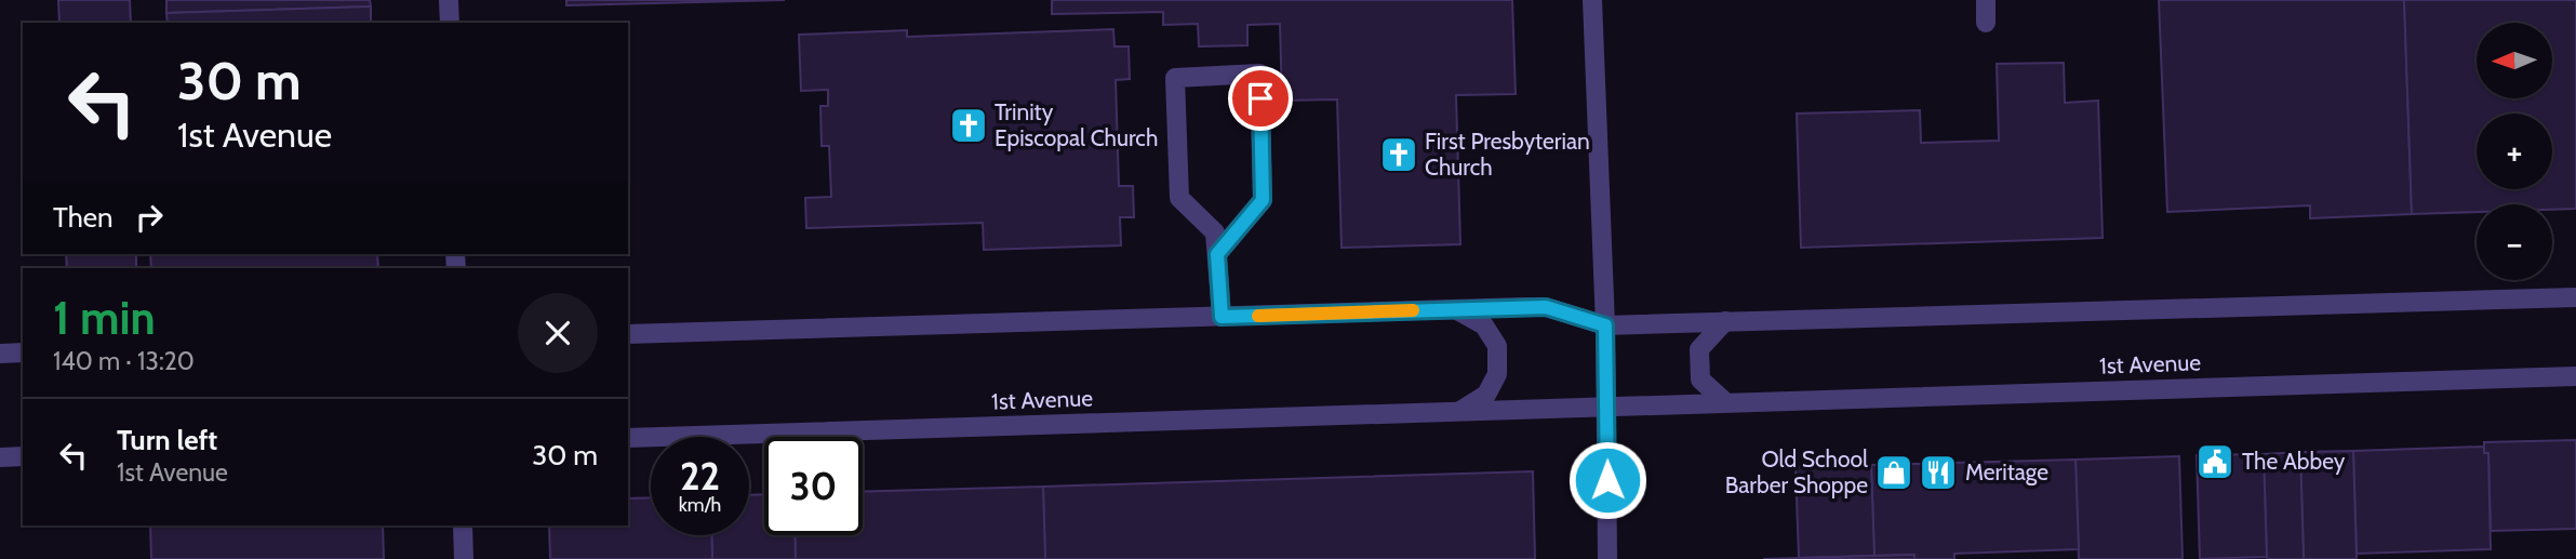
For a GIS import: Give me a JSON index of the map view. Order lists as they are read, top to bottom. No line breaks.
{"streets":{"street":["1st Avenue"]},"places":{"church":["Trinity Episcopal Church","First Presbyterian Church"],"public building":["The Abbey"],"shop":["Old School Barber Shoppe"],"restaurant":["Meritage"]},"north":"left","page":{"map_buttons":["+","−"],"turn":["30 m","1st Avenue"],"then":"Then","heading":["1 min","140 m · 13:20"],"list":[{"name":"Turn left","note":"1st Avenue","value":"30 m"}],"speed":"22 km/h","limit":"30"}}
